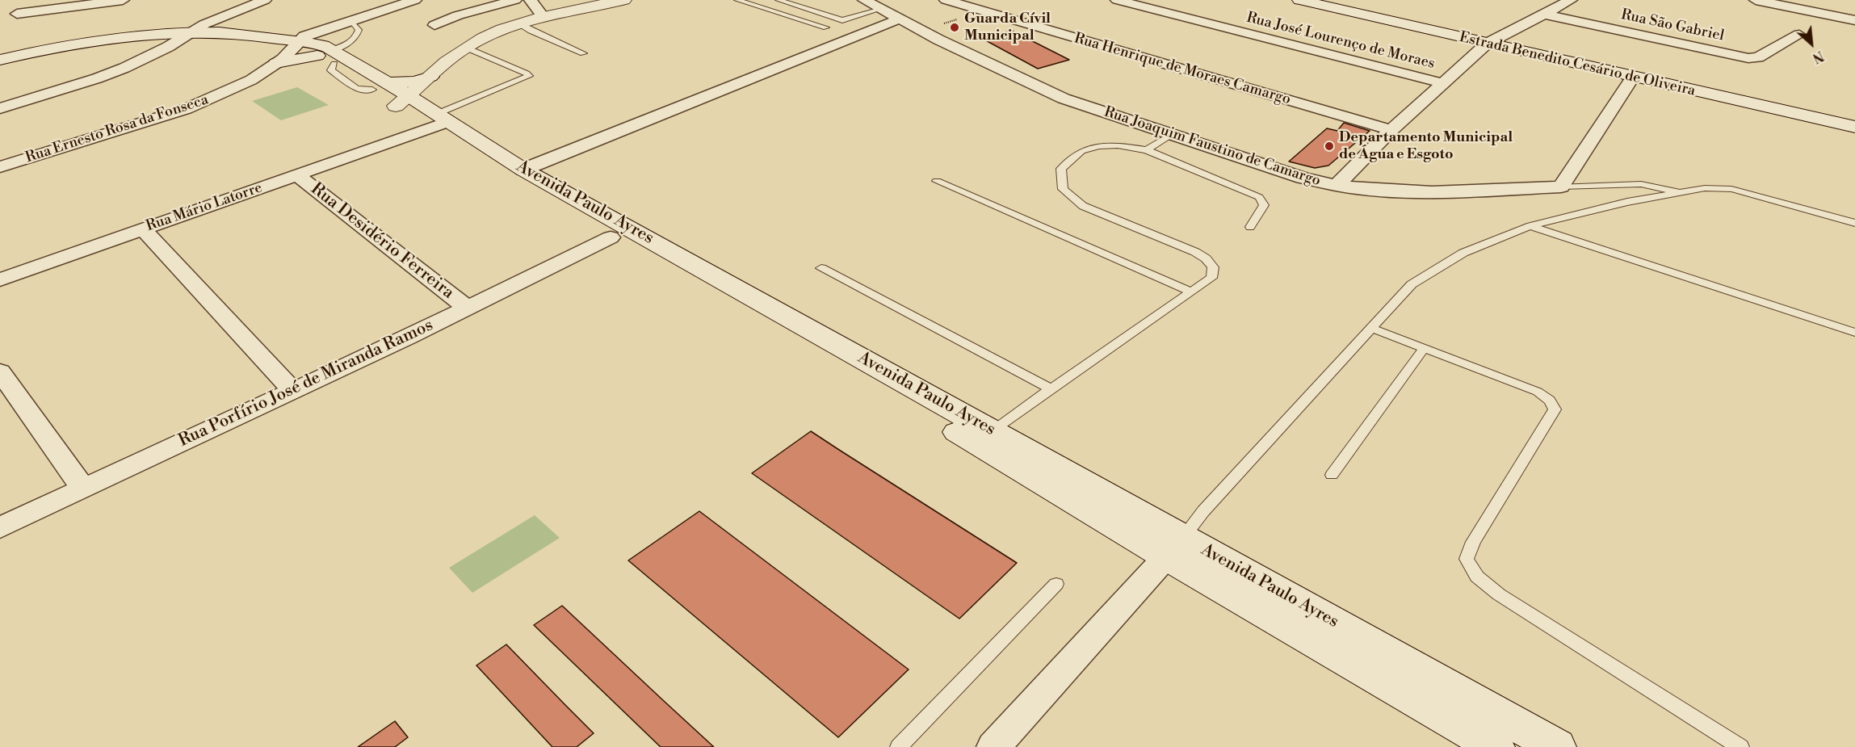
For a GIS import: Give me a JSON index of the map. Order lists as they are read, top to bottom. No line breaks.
{"streets":{"main road":["Estrada Benedito Cesário de Oliveira","Avenida Paulo Ayres"],"street":["Rua São Gabriel","Rua José Lourenço de Moraes","Rua Henrique de Moraes Camargo","Rua Ernesto Rosa da Fonseca","Rua Joaquim Faustino de Camargo","Rua Mário Latorre","Rua Desidério Ferreira","Rua Porfírio José de Miranda Ramos"]},"crossings":[["Rua Ernesto Rosa da Fonseca","Avenida Paulo Ayres"],["Avenida Paulo Ayres","Rua Mário Latorre"],["Avenida Paulo Ayres","Rua Porfírio José de Miranda Ramos"],["Rua Mário Latorre","Rua Desidério Ferreira"],["Rua Desidério Ferreira","Rua Porfírio José de Miranda Ramos"]],"places":["Guarda Cívil Municipal","Departamento Municipal de Água e Esgoto"],"north":"bottom right"}
